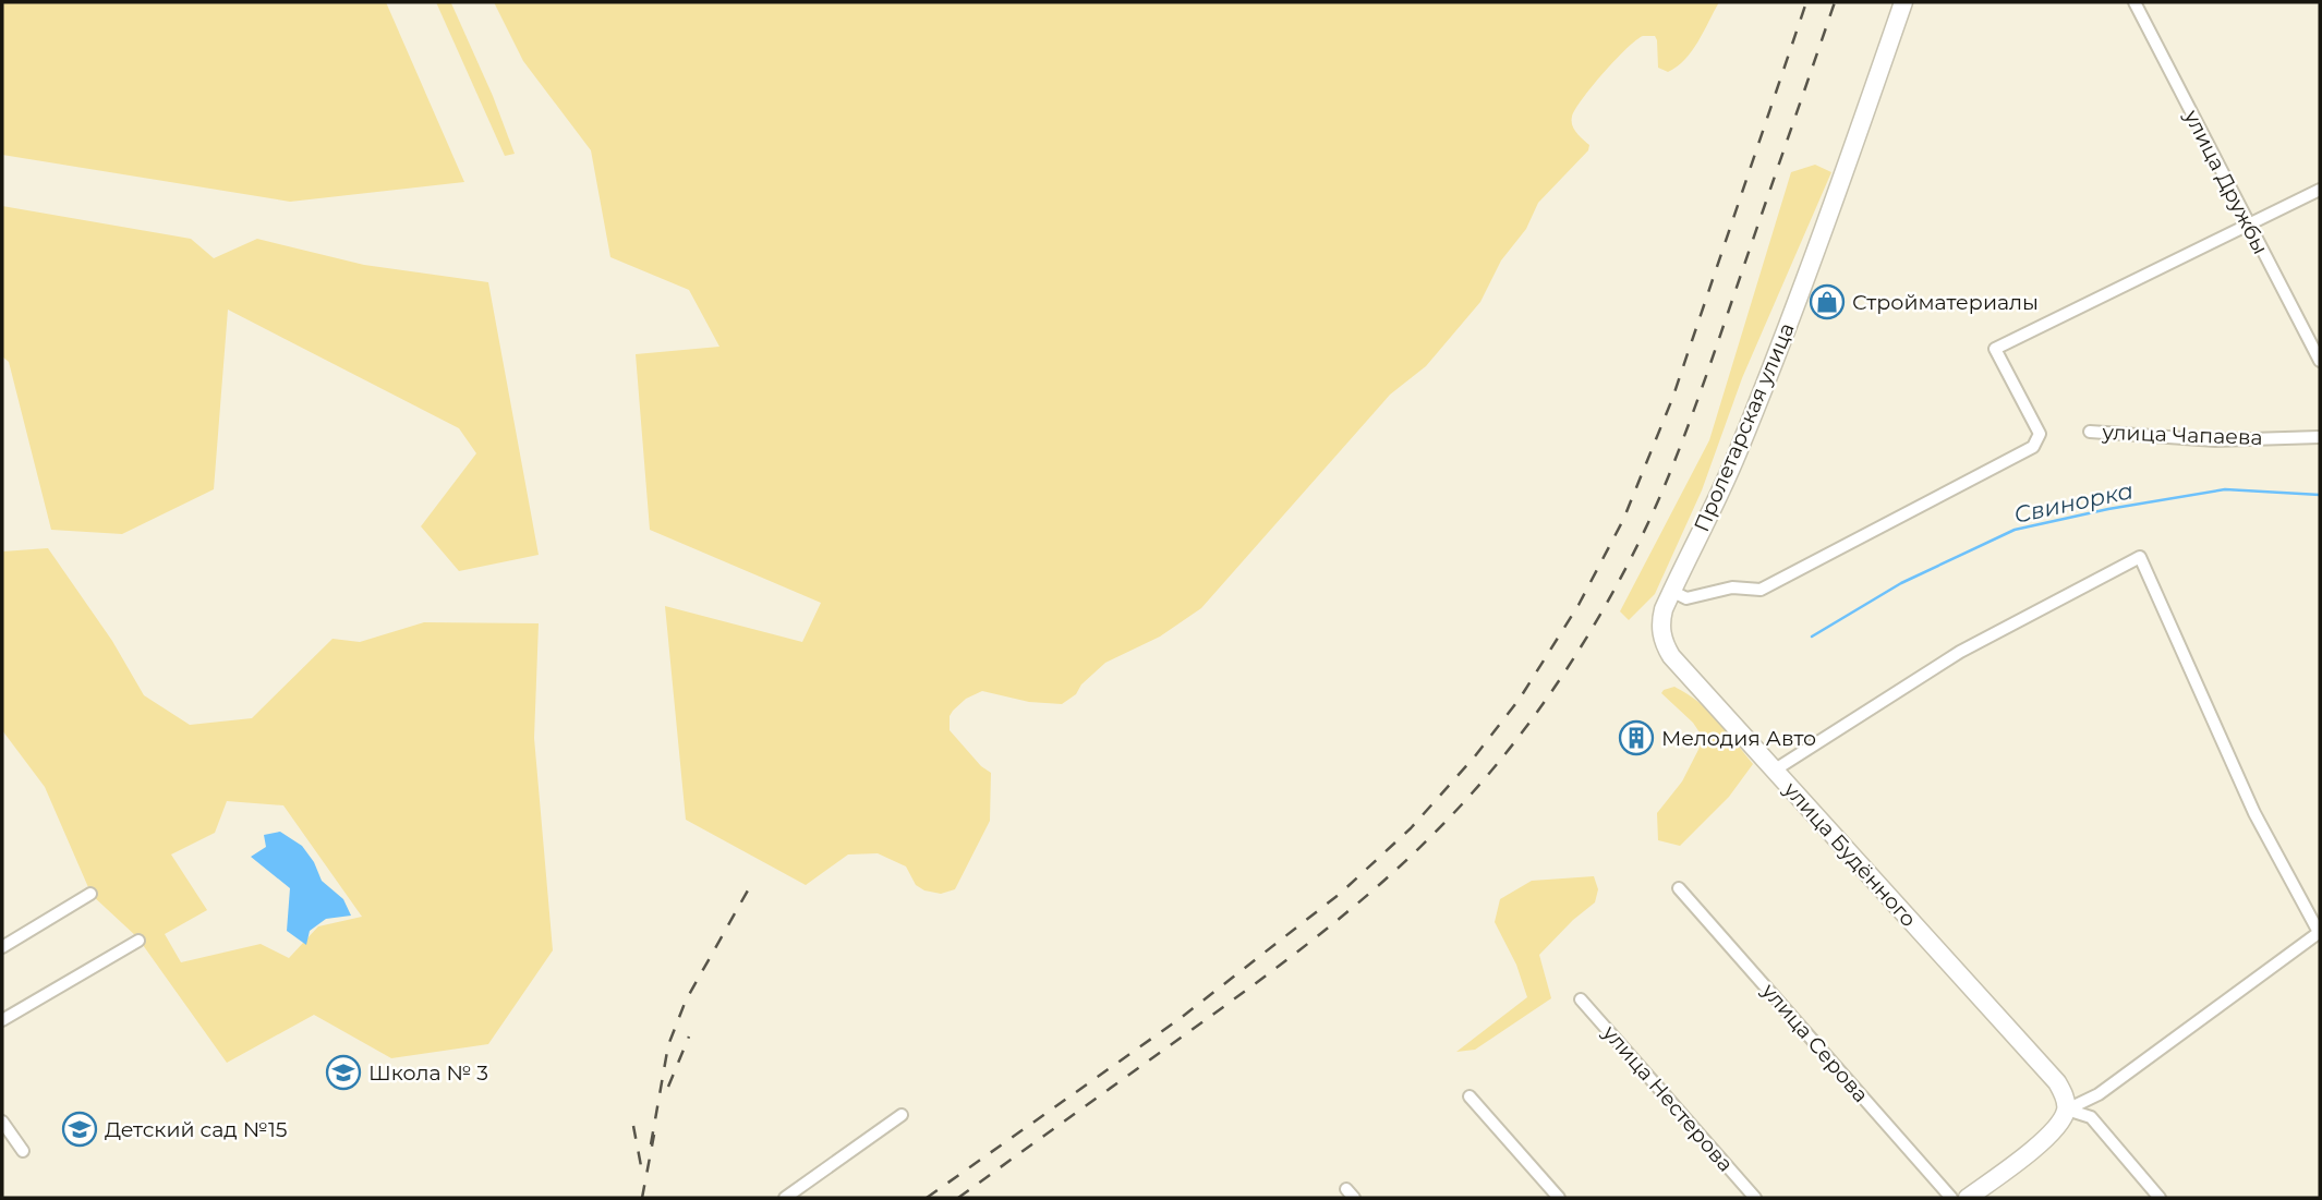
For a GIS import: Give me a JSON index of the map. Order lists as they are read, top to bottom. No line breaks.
{"streets":{"main road":["Пролетарская улица","улица Будённого"],"street":["улица Дружбы","улица Чапаева","улица Серова","улица Нестерова"]},"crossings":[["Пролетарская улица","улица Будённого"]],"water":["Свинорка"],"places":{"shop":["Стройматериалы"],"building":["Мелодия Авто"],"school or university":["Школа № 3","Детский сад №15"]}}
